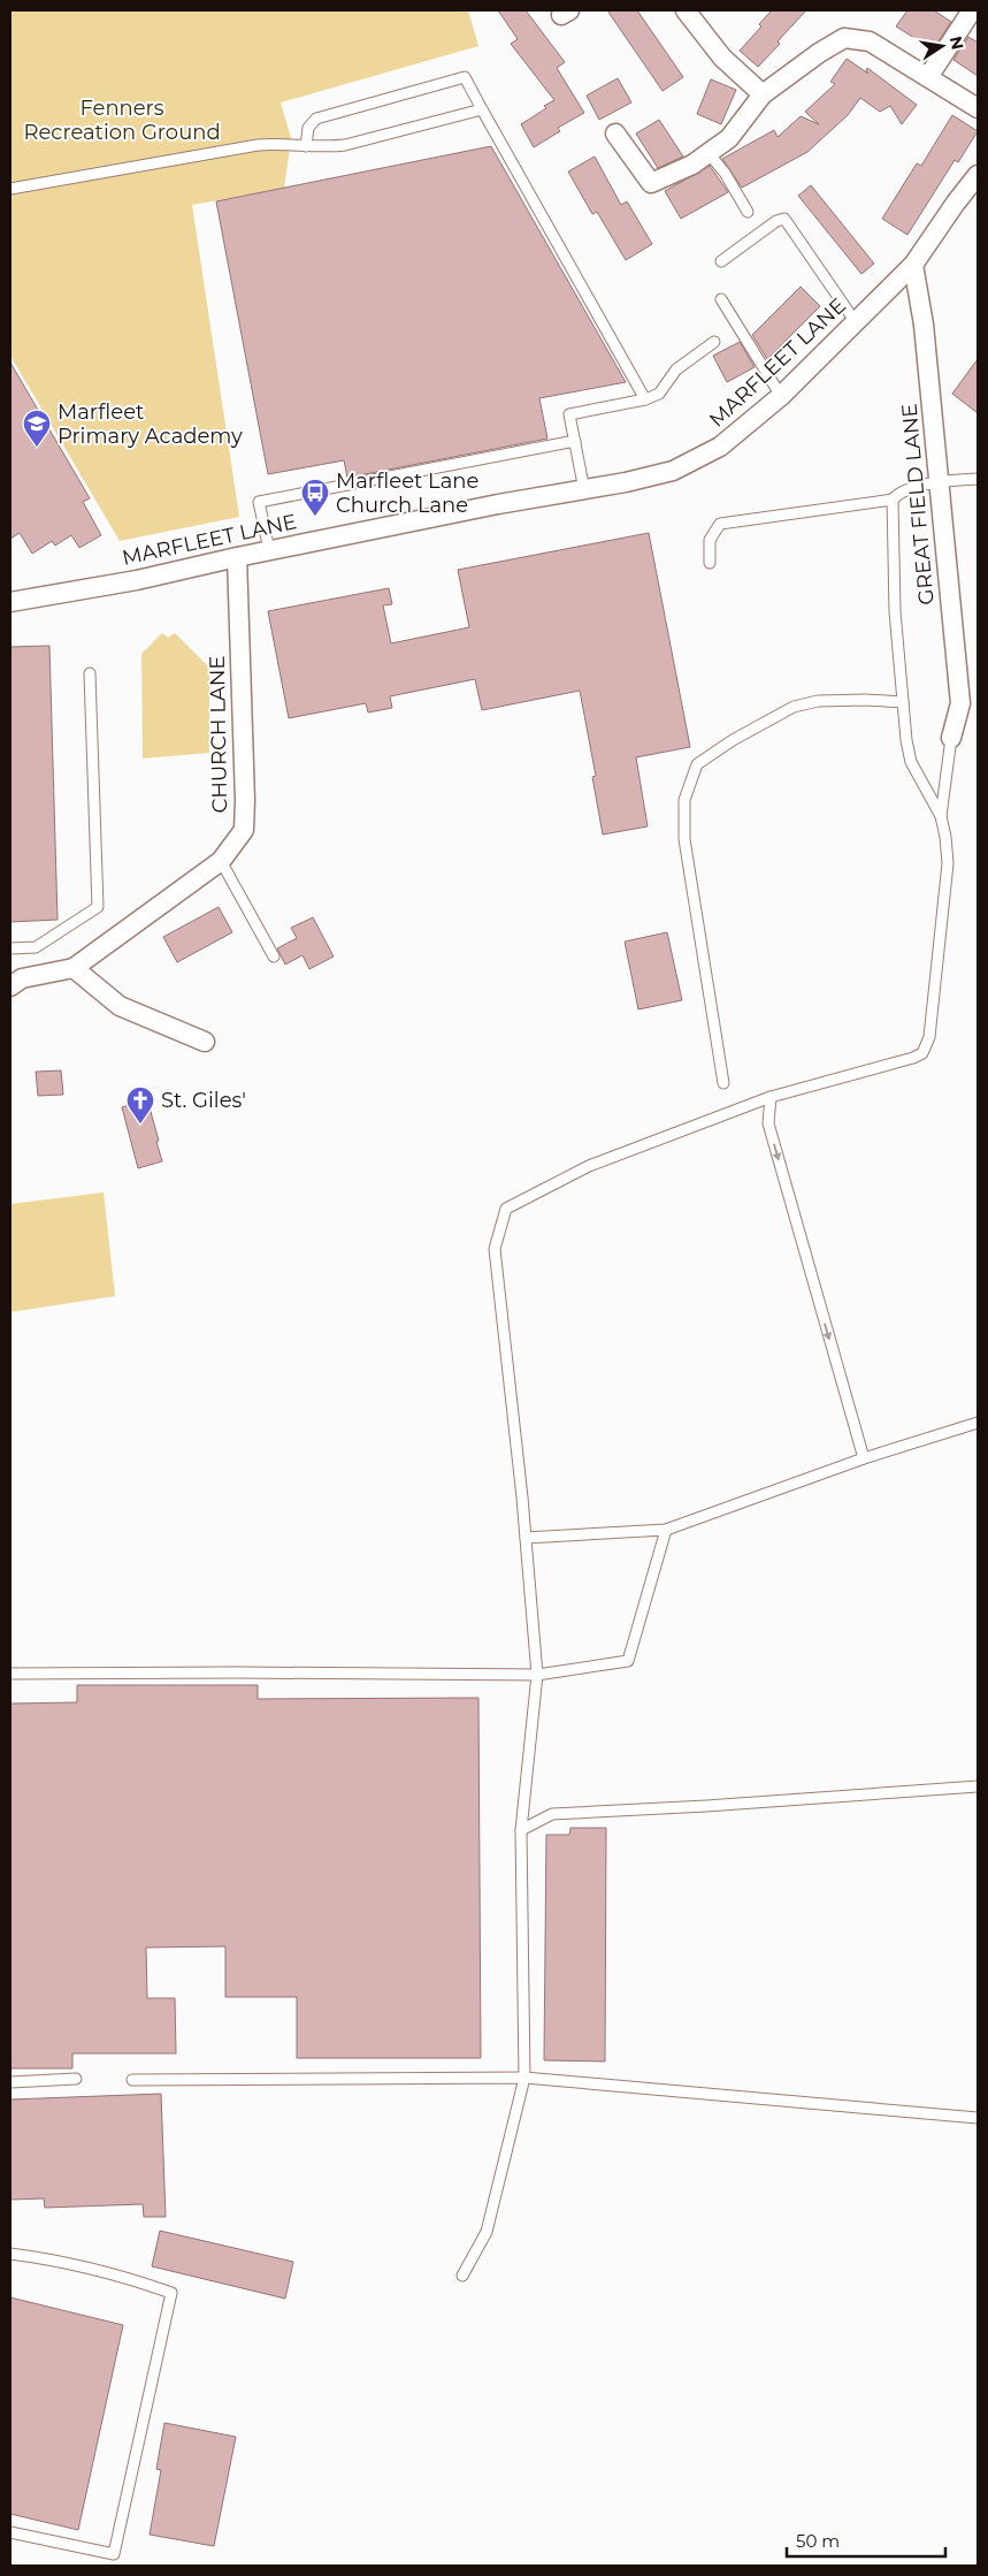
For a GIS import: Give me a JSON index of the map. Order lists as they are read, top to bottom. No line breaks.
{"streets":{"street":["MARFLEET LANE","GREAT FIELD LANE","CHURCH LANE"]},"crossings":[["MARFLEET LANE","GREAT FIELD LANE"],["MARFLEET LANE","CHURCH LANE"]],"parks":["Fenners Recreation Ground"],"places":{"school or university":["Marfleet Primary Academy"],"bus stop":["Marfleet Lane Church Lane"],"church":["St. Giles'"]},"scale_bar":"50 m","north":"right"}
